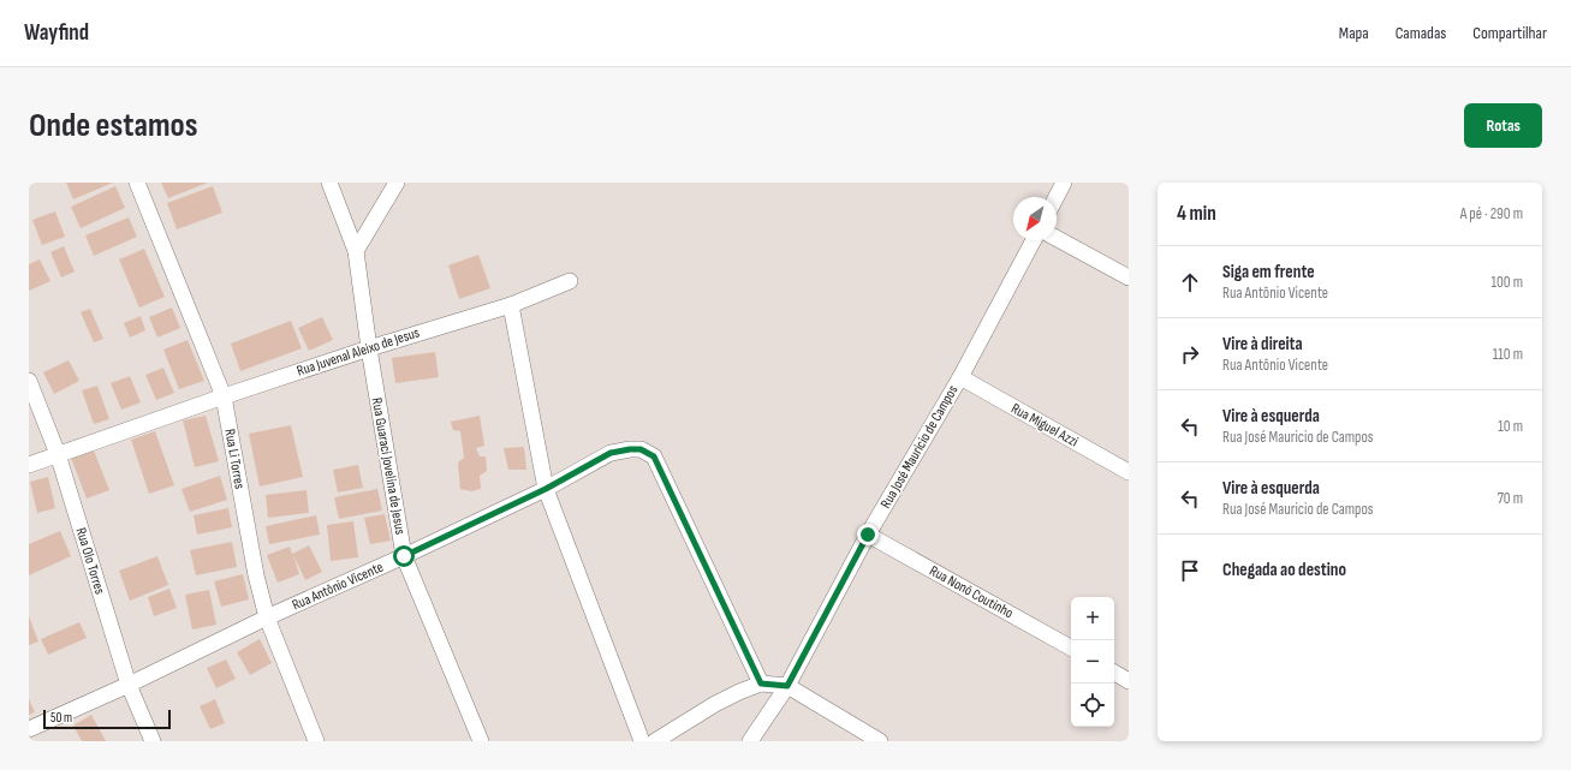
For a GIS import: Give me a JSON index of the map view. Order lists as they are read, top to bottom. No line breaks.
{"streets":{"street":["Rua Juvenal Aleixo de Jesus","Rua Miguel Azzi","Rua José Mauricio de Campos","Rua Li Torres","Rua Guaraci Jovelina de Jesus","Rua Olo Torres","Rua Antônio Vicente","Rua Nonô Coutinho"]},"crossings":[["Rua Juvenal Aleixo de Jesus","Rua Li Torres"],["Rua Juvenal Aleixo de Jesus","Rua Guaraci Jovelina de Jesus"],["Rua Juvenal Aleixo de Jesus","Rua Olo Torres"],["Rua Miguel Azzi","Rua José Mauricio de Campos"],["Rua José Mauricio de Campos","Rua Nonô Coutinho"],["Rua Li Torres","Rua Antônio Vicente"],["Rua Guaraci Jovelina de Jesus","Rua Antônio Vicente"],["Rua Olo Torres","Rua Antônio Vicente"]],"scale_bar":"50 m","north":"bottom left","page":{"header":"Wayfind","nav":["Mapa","Camadas","Compartilhar"],"buttons":"Rotas","title":"Onde estamos","heading":["4 min","A pé · 290 m"],"list":[["Siga em frente","Rua Antônio Vicente","100 m"],["Vire à direita","Rua Antônio Vicente","110 m"],["Vire à esquerda","Rua José Mauricio de Campos","10 m"],["Vire à esquerda","Rua José Mauricio de Campos","70 m"],"Chegada ao destino"],"map_buttons":["+","−"],"scale":"50 m"}}
